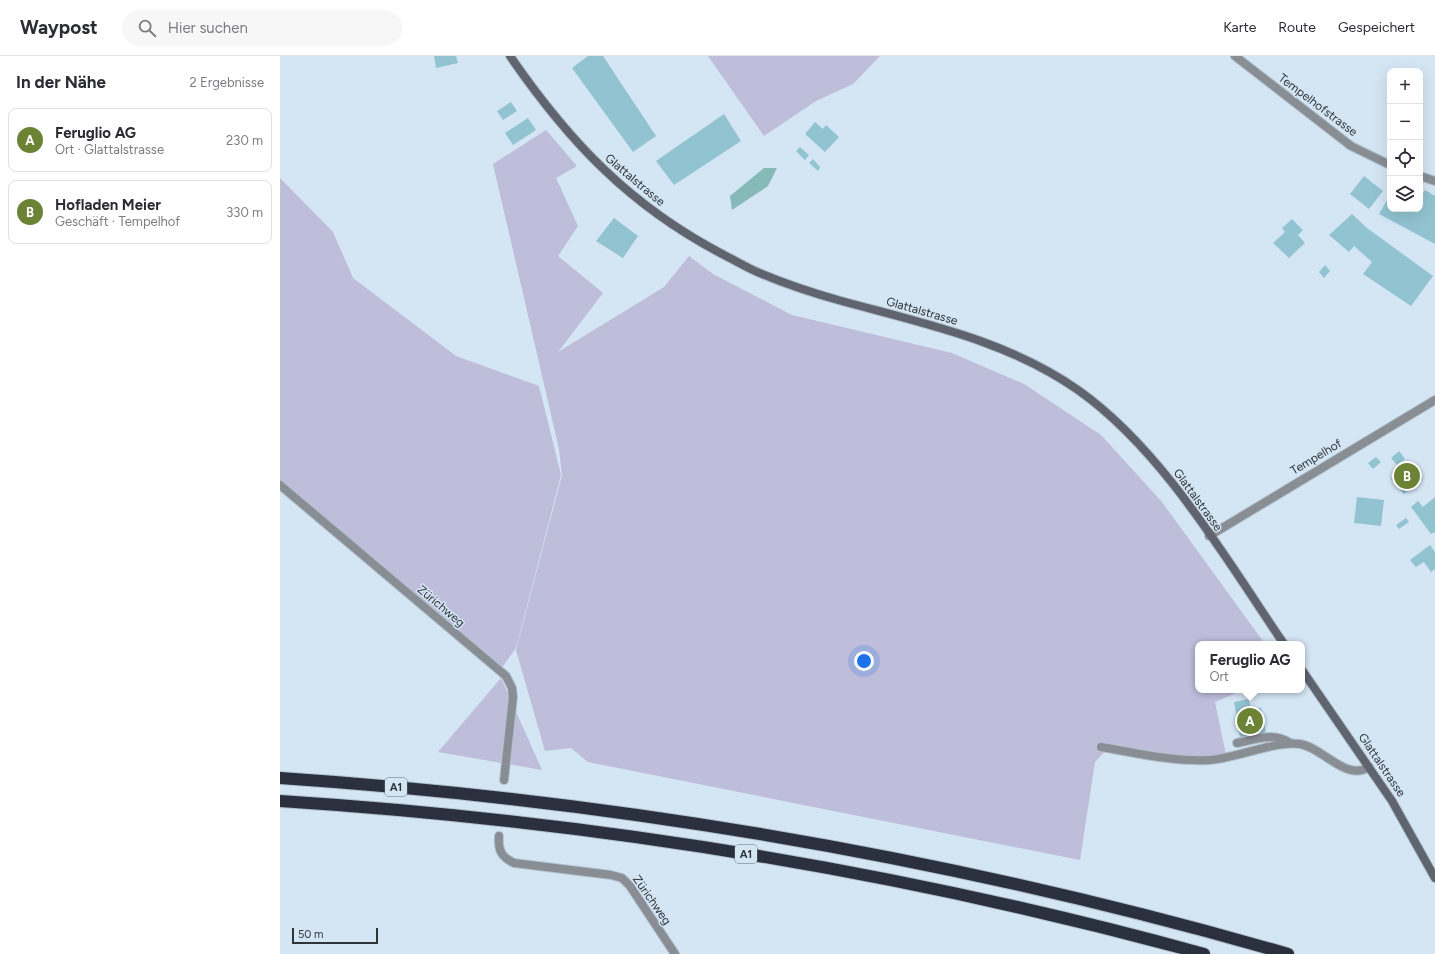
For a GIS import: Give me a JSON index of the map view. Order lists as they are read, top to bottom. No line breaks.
{"streets":{"highway":["A1"],"street":["Tempelhofstrasse","Glattalstrasse","Tempelhof","Zürichweg"]},"crossings":[["Glattalstrasse","Tempelhof"]],"scale_bar":"50 m","page":{"header":"Waypost","search":"Hier suchen","nav":["Karte","Route","Gespeichert"],"heading":["In der Nähe","2 Ergebnisse"],"map_buttons":["+","−"],"list":[{"mark":"A","name":"Feruglio AG","note":"Ort · Glattalstrasse","value":"230 m"},{"mark":"B","name":"Hofladen Meier","note":"Geschäft · Tempelhof","value":"330 m"}],"pins":["B","A"],"popup":["Feruglio AG","Ort"],"scale":"50 m"}}
